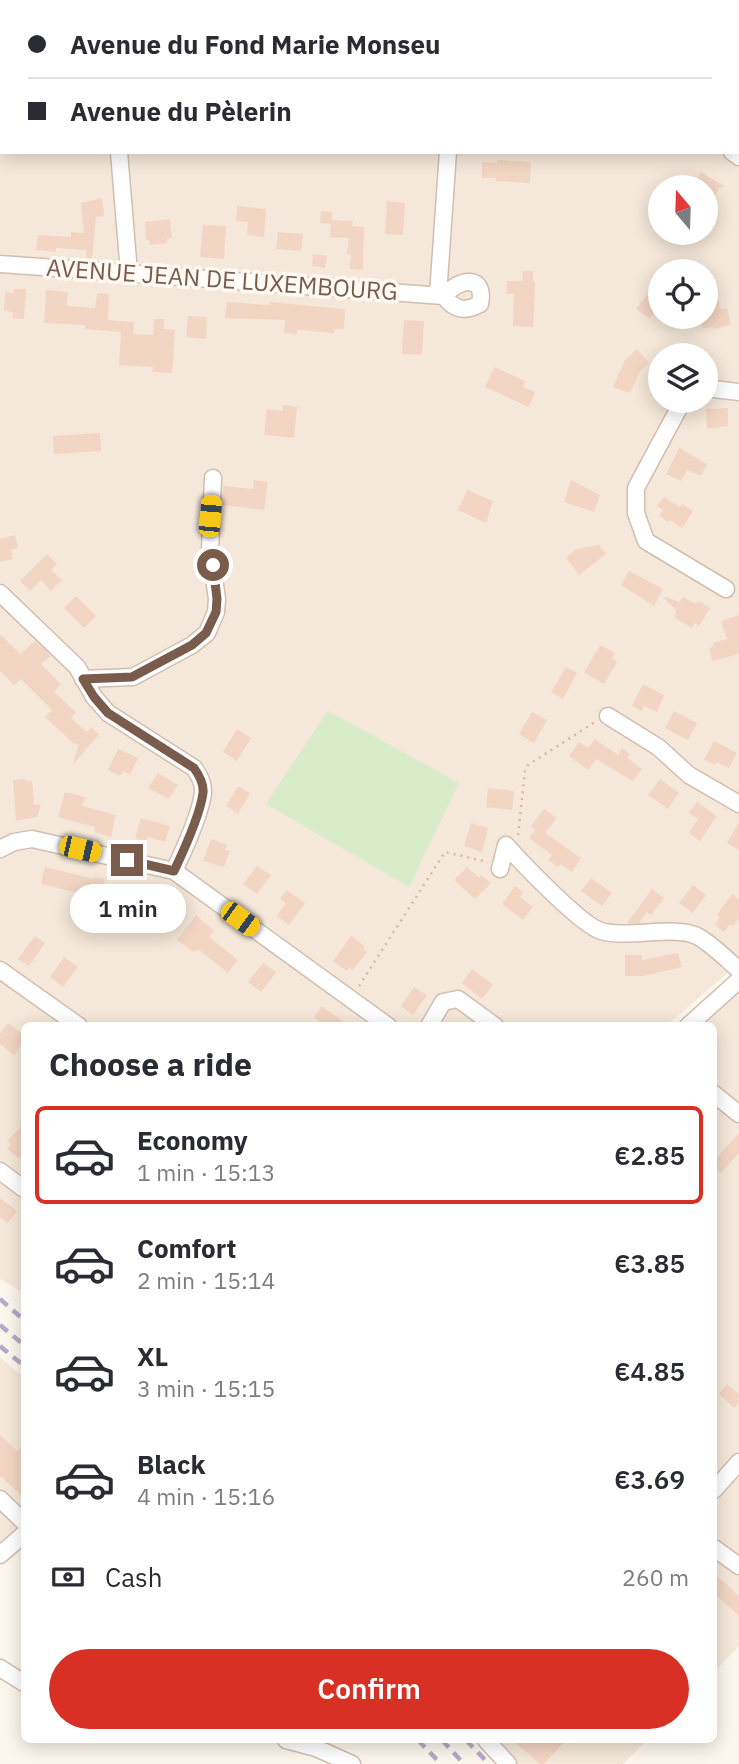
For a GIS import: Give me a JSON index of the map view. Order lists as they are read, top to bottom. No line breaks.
{"streets":{"street":["AVENUE JEAN DE LUXEMBOURG"]},"north":"top","page":{"banner":["Avenue du Fond Marie Monseu","Avenue du Pèlerin"],"bubble":"1 min","heading":"Choose a ride","list":[{"name":"Economy","note":"1 min · 15:13","value":"€2.85"},{"name":"Comfort","note":"2 min · 15:14","value":"€3.85"},{"name":"XL","note":"3 min · 15:15","value":"€4.85"},{"name":"Black","note":"4 min · 15:16","value":"€3.69"}],"pay":["Cash","260 m"],"buttons":"Confirm"}}
